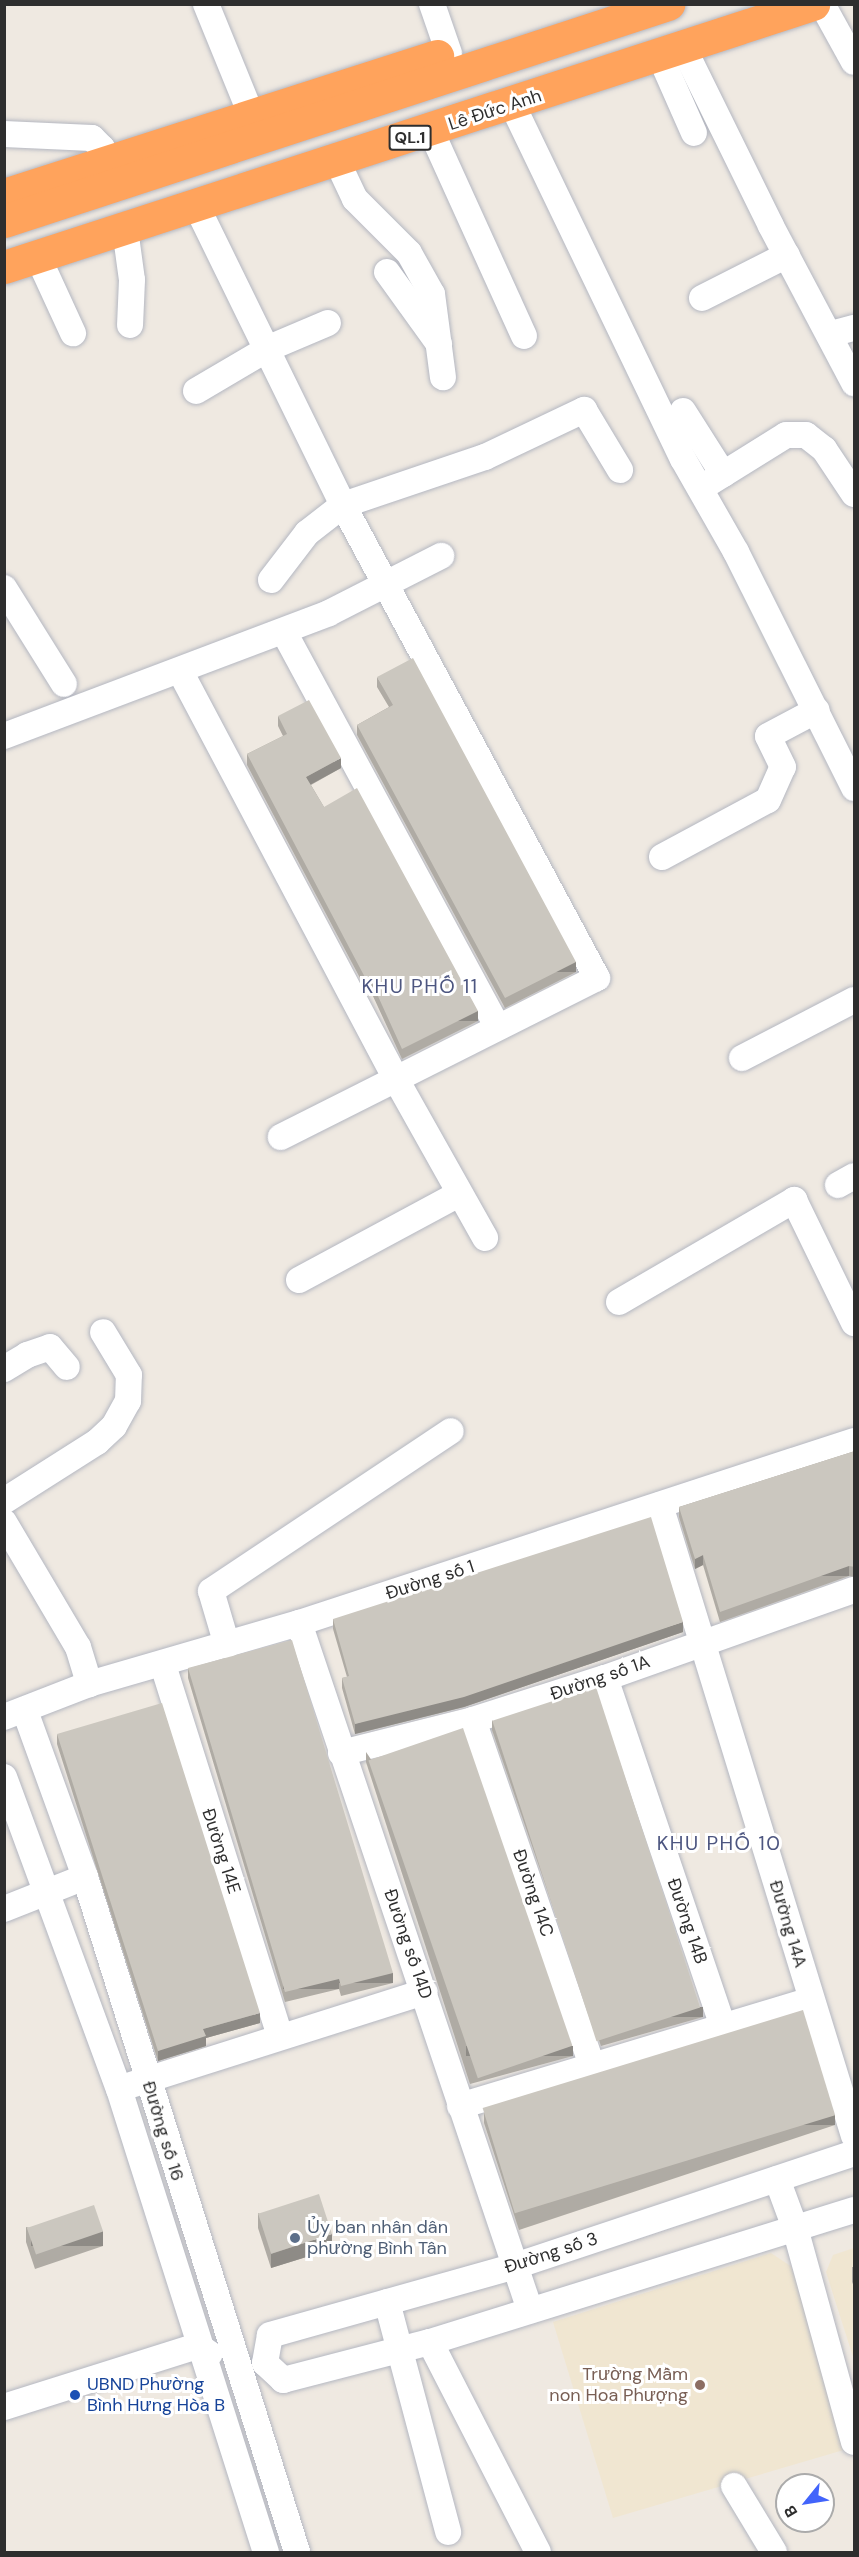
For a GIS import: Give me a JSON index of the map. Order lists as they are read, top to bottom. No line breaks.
{"streets":{"highway":["Lê Đức Anh","QL.1"],"street":["Đường số 1","Đường số 1A","Đường 14E","Đường 14C","Đường 14B","Đường 14A","Đường số 14D","Đường số 16","Đường số 3"]},"crossings":[["Đường số 1","Đường 14E"],["Đường số 1","Đường 14A"],["Đường số 1","Đường số 14D"],["Đường số 1","Đường số 16"],["Đường số 1A","Đường 14C"],["Đường số 1A","Đường 14B"],["Đường số 1A","Đường 14A"],["Đường số 1A","Đường số 14D"],["Đường số 14D","Đường số 3"]],"districts":["KHU PHỐ 11","KHU PHỐ 10"],"places":["Ủy ban nhân dân phường Bình Tân","Trường Mầm non Hoa Phượng","UBND Phường Bình Hưng Hòa B"],"north":"bottom left"}
